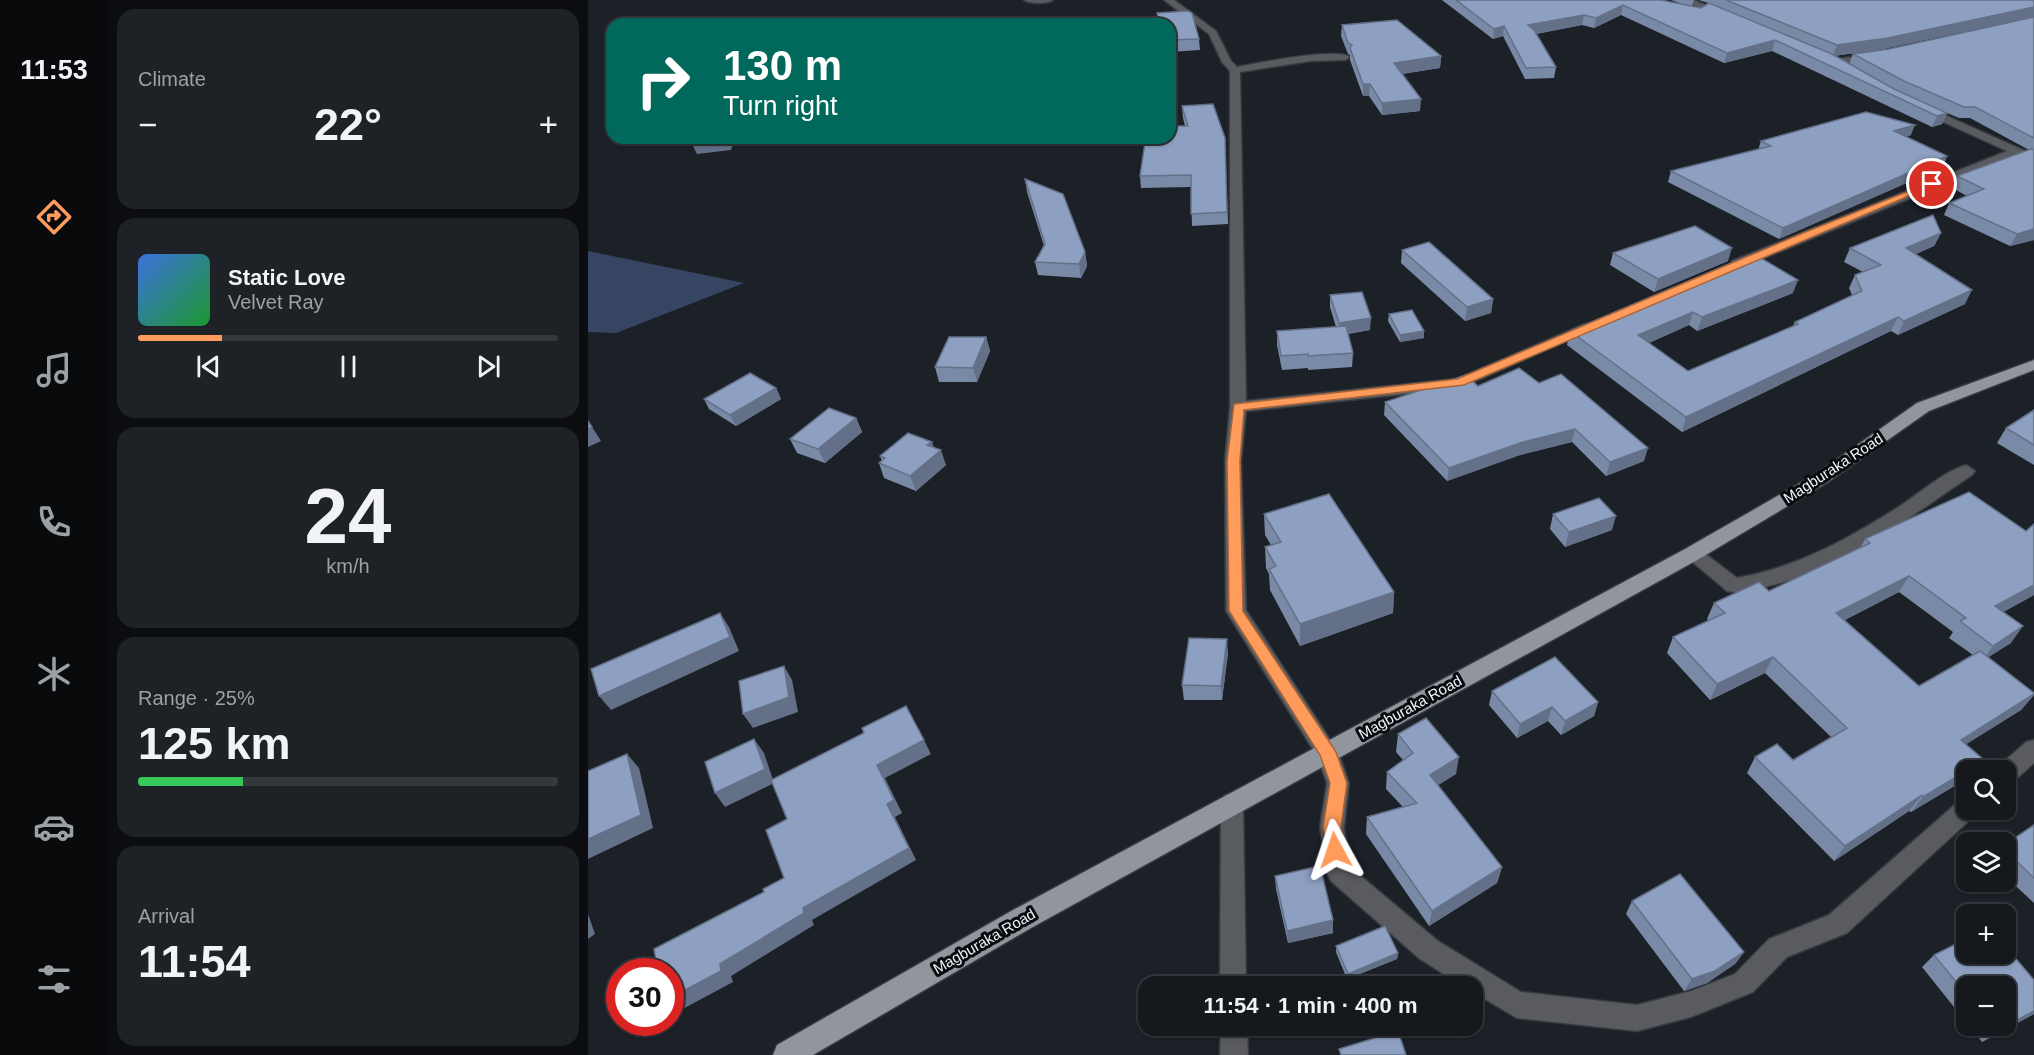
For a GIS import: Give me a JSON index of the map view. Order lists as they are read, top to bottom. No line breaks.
{"streets":{"main road":["Magburaka Road"]},"page":{"tabs":"11:53","tile":["Climate",["24","km/h"],["Range · 25%","125 km"],["Arrival","11:54"]],"turn":["130 m","Turn right"],"heat":["−","22°","+"],"song":["Static Love","Velvet Ray"],"map_buttons":["+","−"],"limit":"30","trip":"11:54 · 1 min · 400 m"}}
